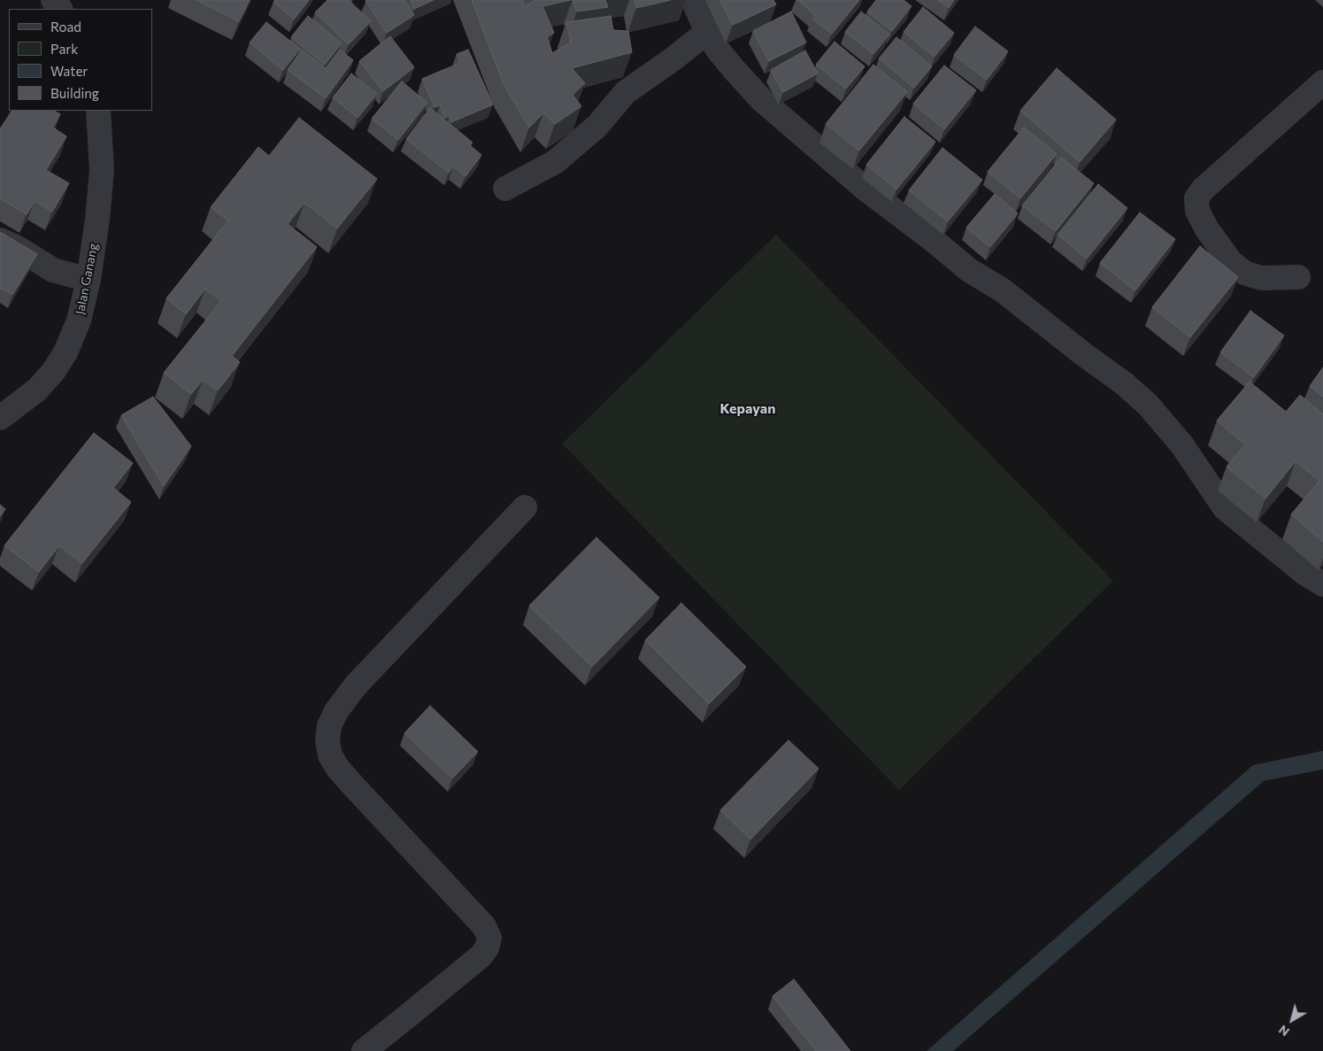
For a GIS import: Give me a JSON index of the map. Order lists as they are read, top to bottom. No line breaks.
{"streets":{"street":["Jalan Ganang"]},"districts":["Kepayan"],"legend":["Road","Park","Water","Building"],"north":"bottom left"}
